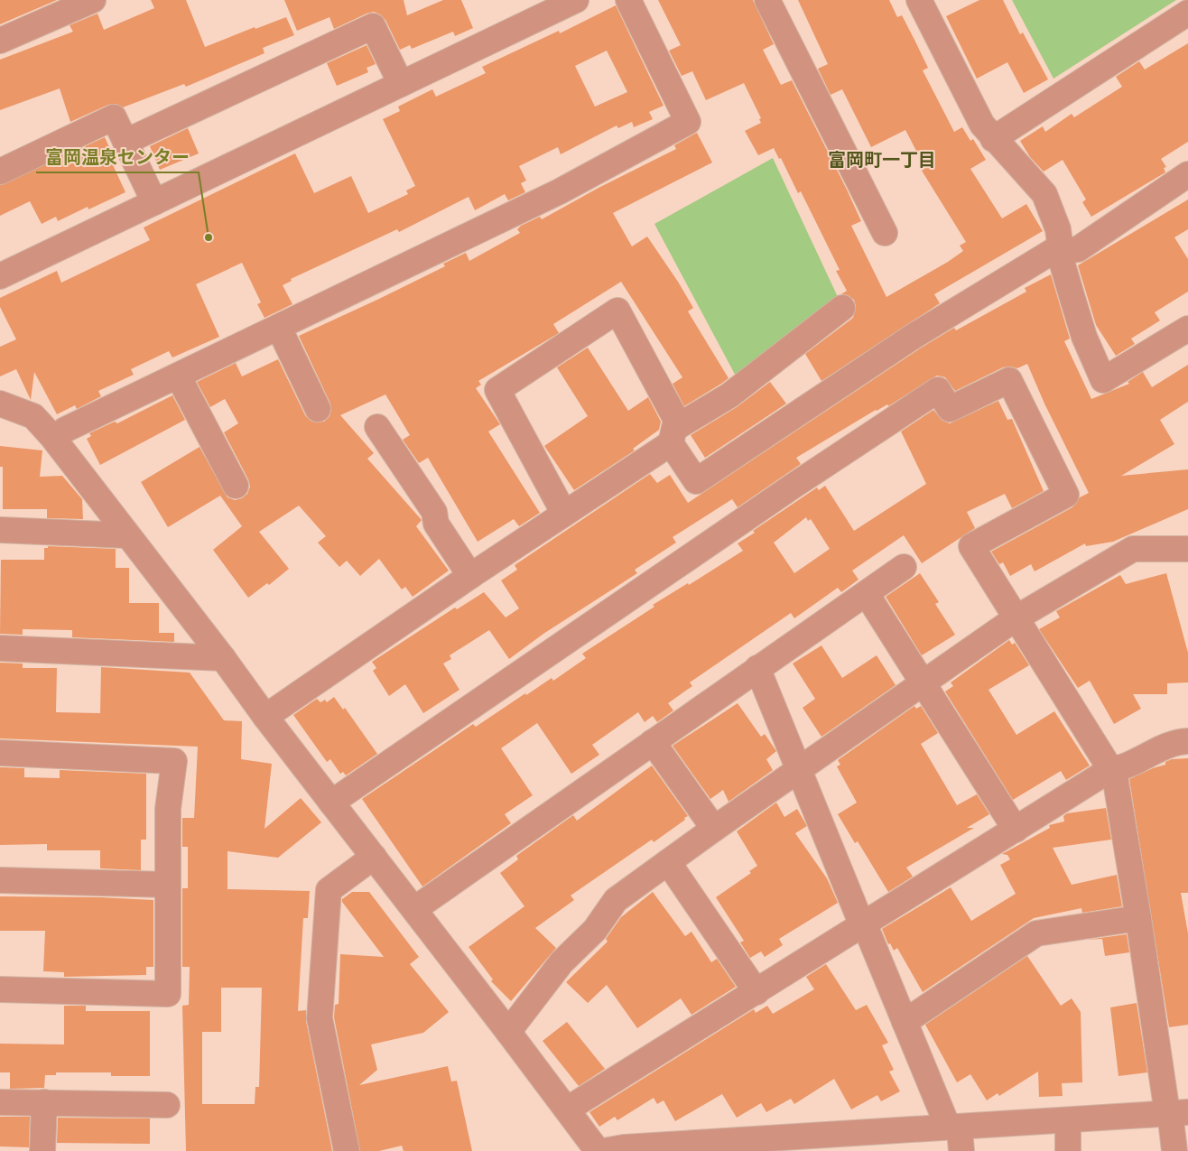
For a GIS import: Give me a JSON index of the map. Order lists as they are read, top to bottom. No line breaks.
{"districts":["富岡町一丁目"],"places":["富岡温泉センター"]}
